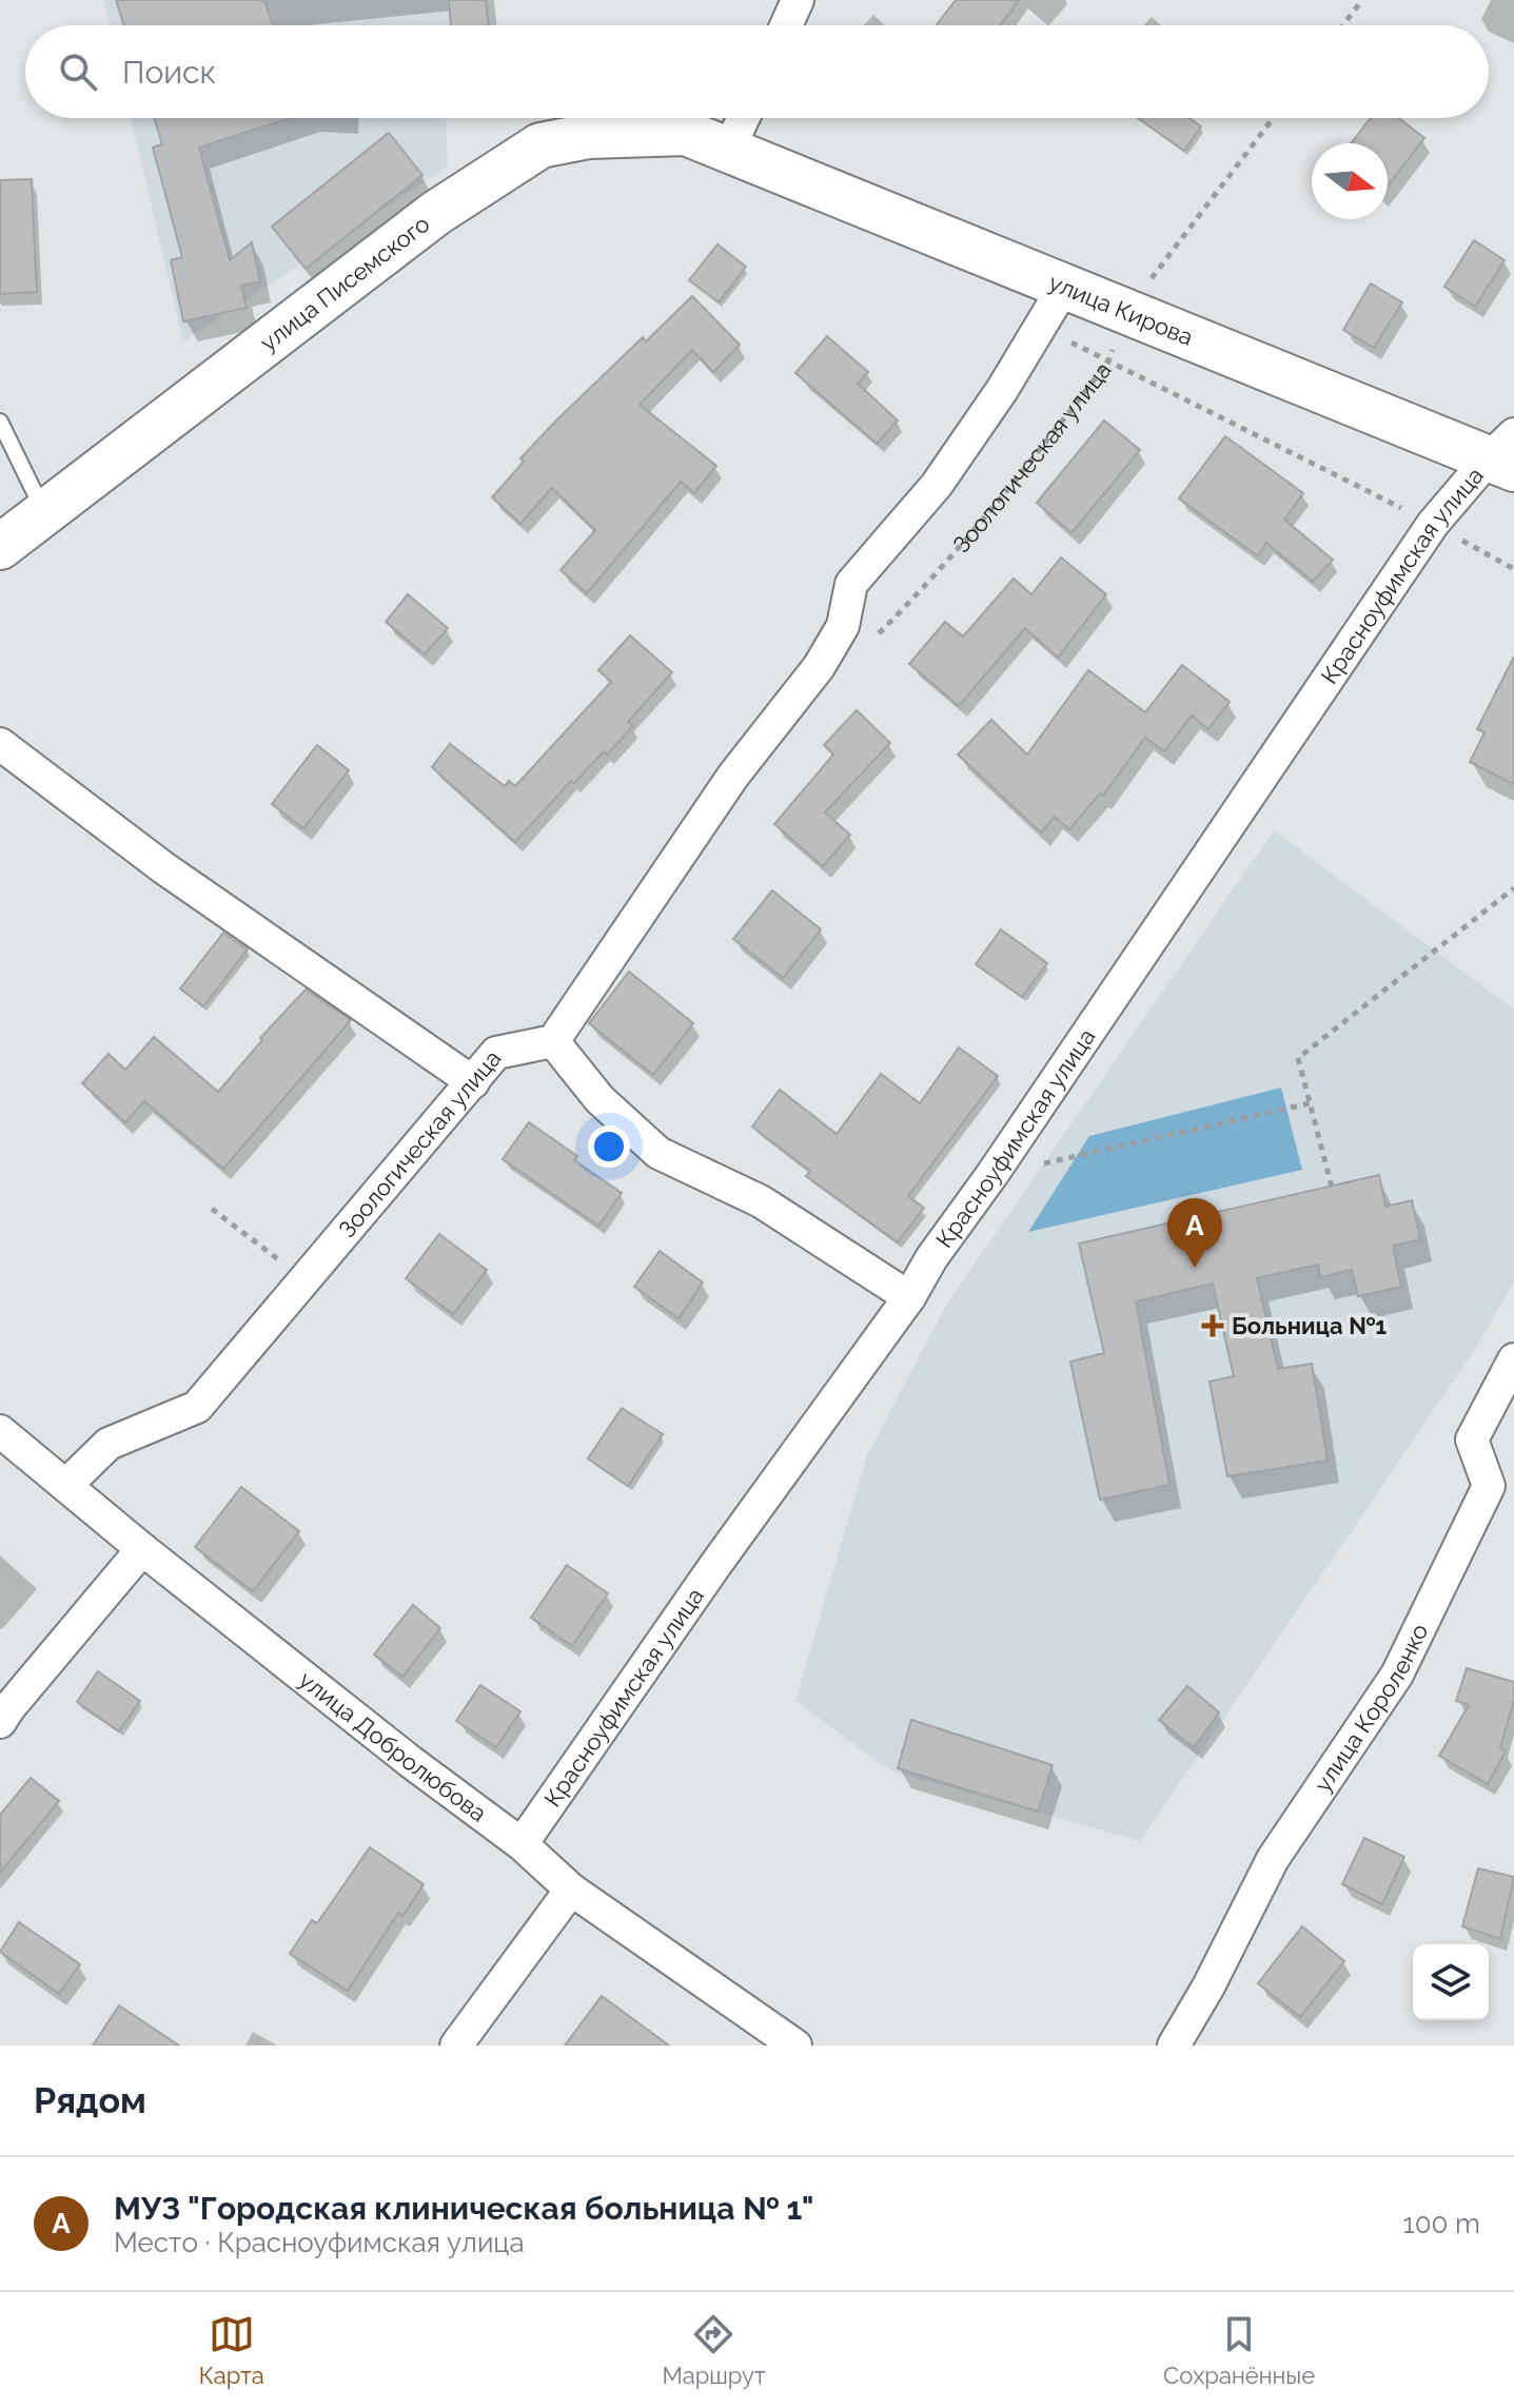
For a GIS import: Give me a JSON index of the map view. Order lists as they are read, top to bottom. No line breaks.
{"streets":{"main road":["улица Писемского","улица Кирова"],"street":["Зоологическая улица","Красноуфимская улица","улица Короленко","улица Добролюбова"]},"crossings":[["улица Писемского","улица Кирова"],["улица Кирова","Зоологическая улица"],["улица Кирова","Красноуфимская улица"],["Зоологическая улица","улица Добролюбова"],["Красноуфимская улица","улица Добролюбова"]],"places":{"health":["Больница №1"]},"north":"right","page":{"search":"Поиск","pins":"A","heading":"Рядом","list":[{"mark":"A","name":"МУЗ \"Городская клиническая больница № 1\"","note":"Место · Красноуфимская улица","value":"100 m"}],"nav":["Карта","Маршрут","Сохранённые"]}}
